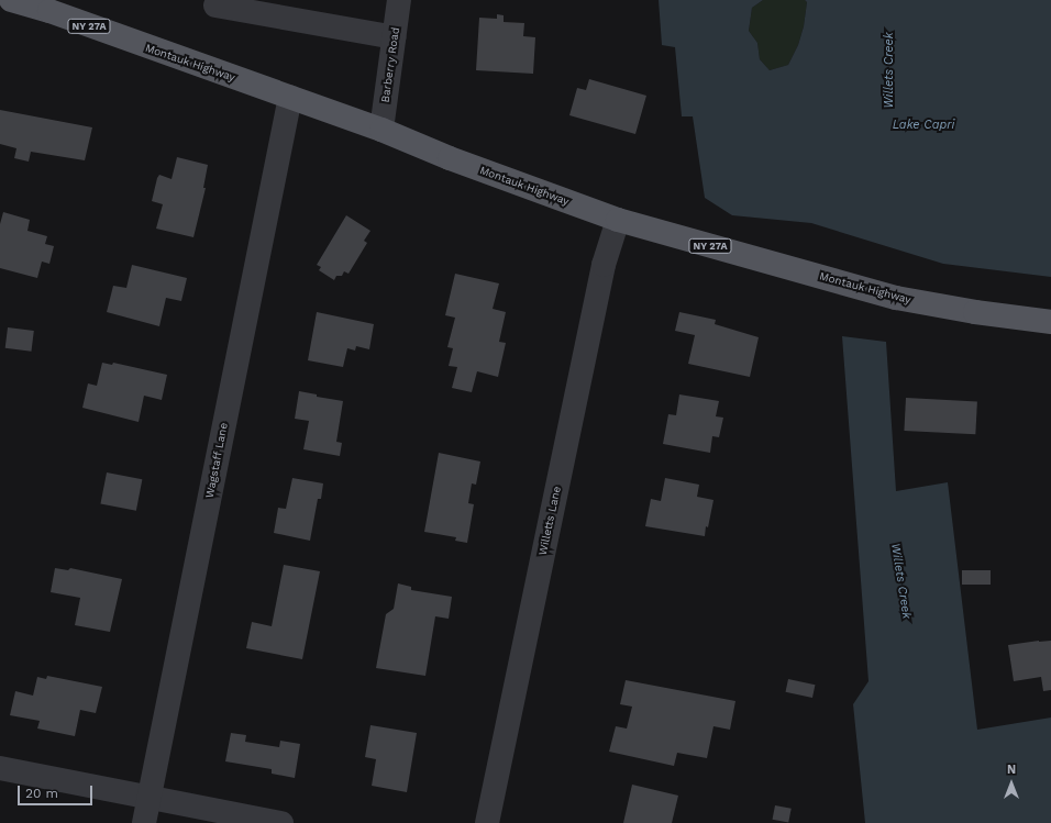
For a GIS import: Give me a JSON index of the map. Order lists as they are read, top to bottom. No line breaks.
{"streets":{"main road":["NY 27A","Montauk Highway"],"street":["Barberry Road","Wagstaff Lane","Willetts Lane"]},"crossings":[["Montauk Highway","Barberry Road"],["Montauk Highway","Wagstaff Lane"],["Montauk Highway","Willetts Lane"]],"water":["Willets Creek","Lake Capri"],"scale_bar":"20 m","north":"top"}
